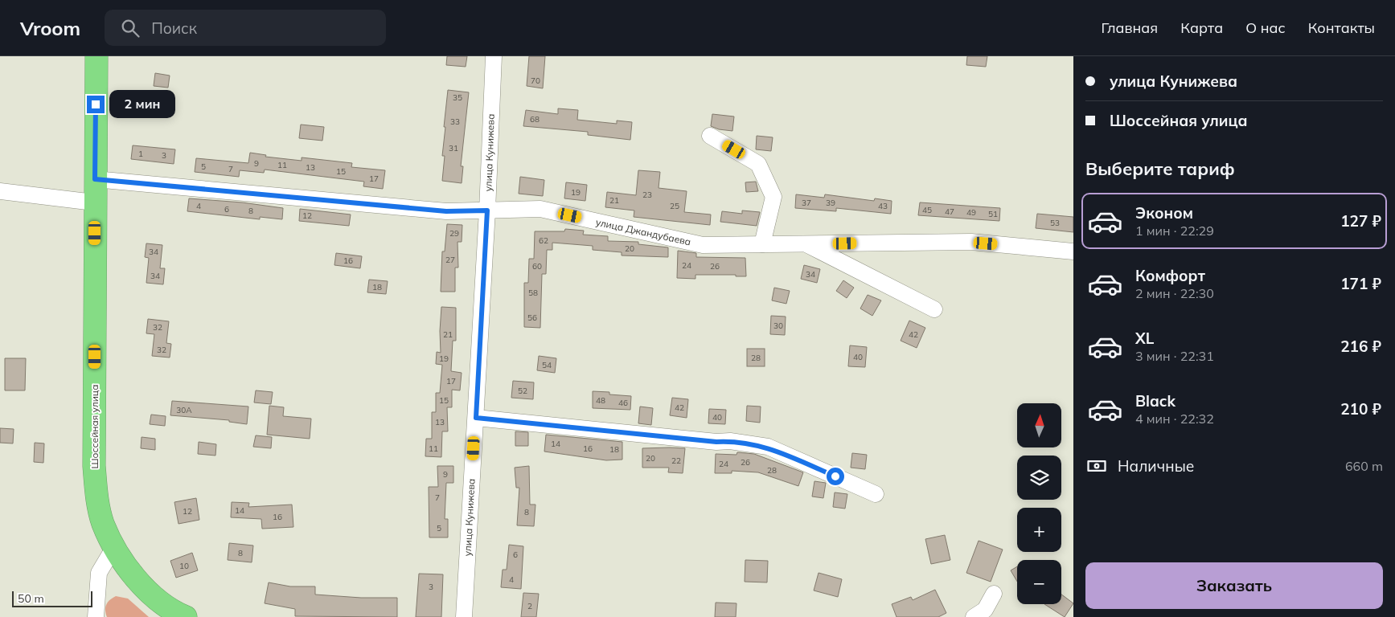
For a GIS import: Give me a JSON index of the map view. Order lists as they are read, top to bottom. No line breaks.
{"streets":{"highway":["Шоссейная улица"],"street":["улица Кунижева","улица Джандубаева"]},"crossings":[["улица Кунижева","улица Джандубаева"],["улица Джандубаева","Шоссейная улица"]],"house_numbers":["70","35","68","33","31","1","3","9","11","5","13","7","15","17","19","23","21","37","39","4","25","43","6","45","8","47","49","51","12","53","29","62","20","34","27","16","24","60","26","34","34","18","58","56","30","32","21","42","32","40","28","19","54","17","52","15","48","46","42","30А","40","13","14","11","16","18","20","22","26","24","28","9","7","14","12","8","16","5","8","6","10","4","3","2"],"scale_bar":"50 m","north":"top","page":{"header":"Vroom","search":"Поиск","nav":["Главная","Карта","О нас","Контакты"],"banner":["улица Кунижева","Шоссейная улица"],"bubble":"2 мин","heading":"Выберите тариф","list":[{"name":"Эконом","note":"1 мин · 22:29","value":"127 ₽"},{"name":"Комфорт","note":"2 мин · 22:30","value":"171 ₽"},{"name":"XL","note":"3 мин · 22:31","value":"216 ₽"},{"name":"Black","note":"4 мин · 22:32","value":"210 ₽"}],"map_buttons":["+","−"],"pay":["Наличные","660 m"],"buttons":"Заказать","scale":"50 m"}}
